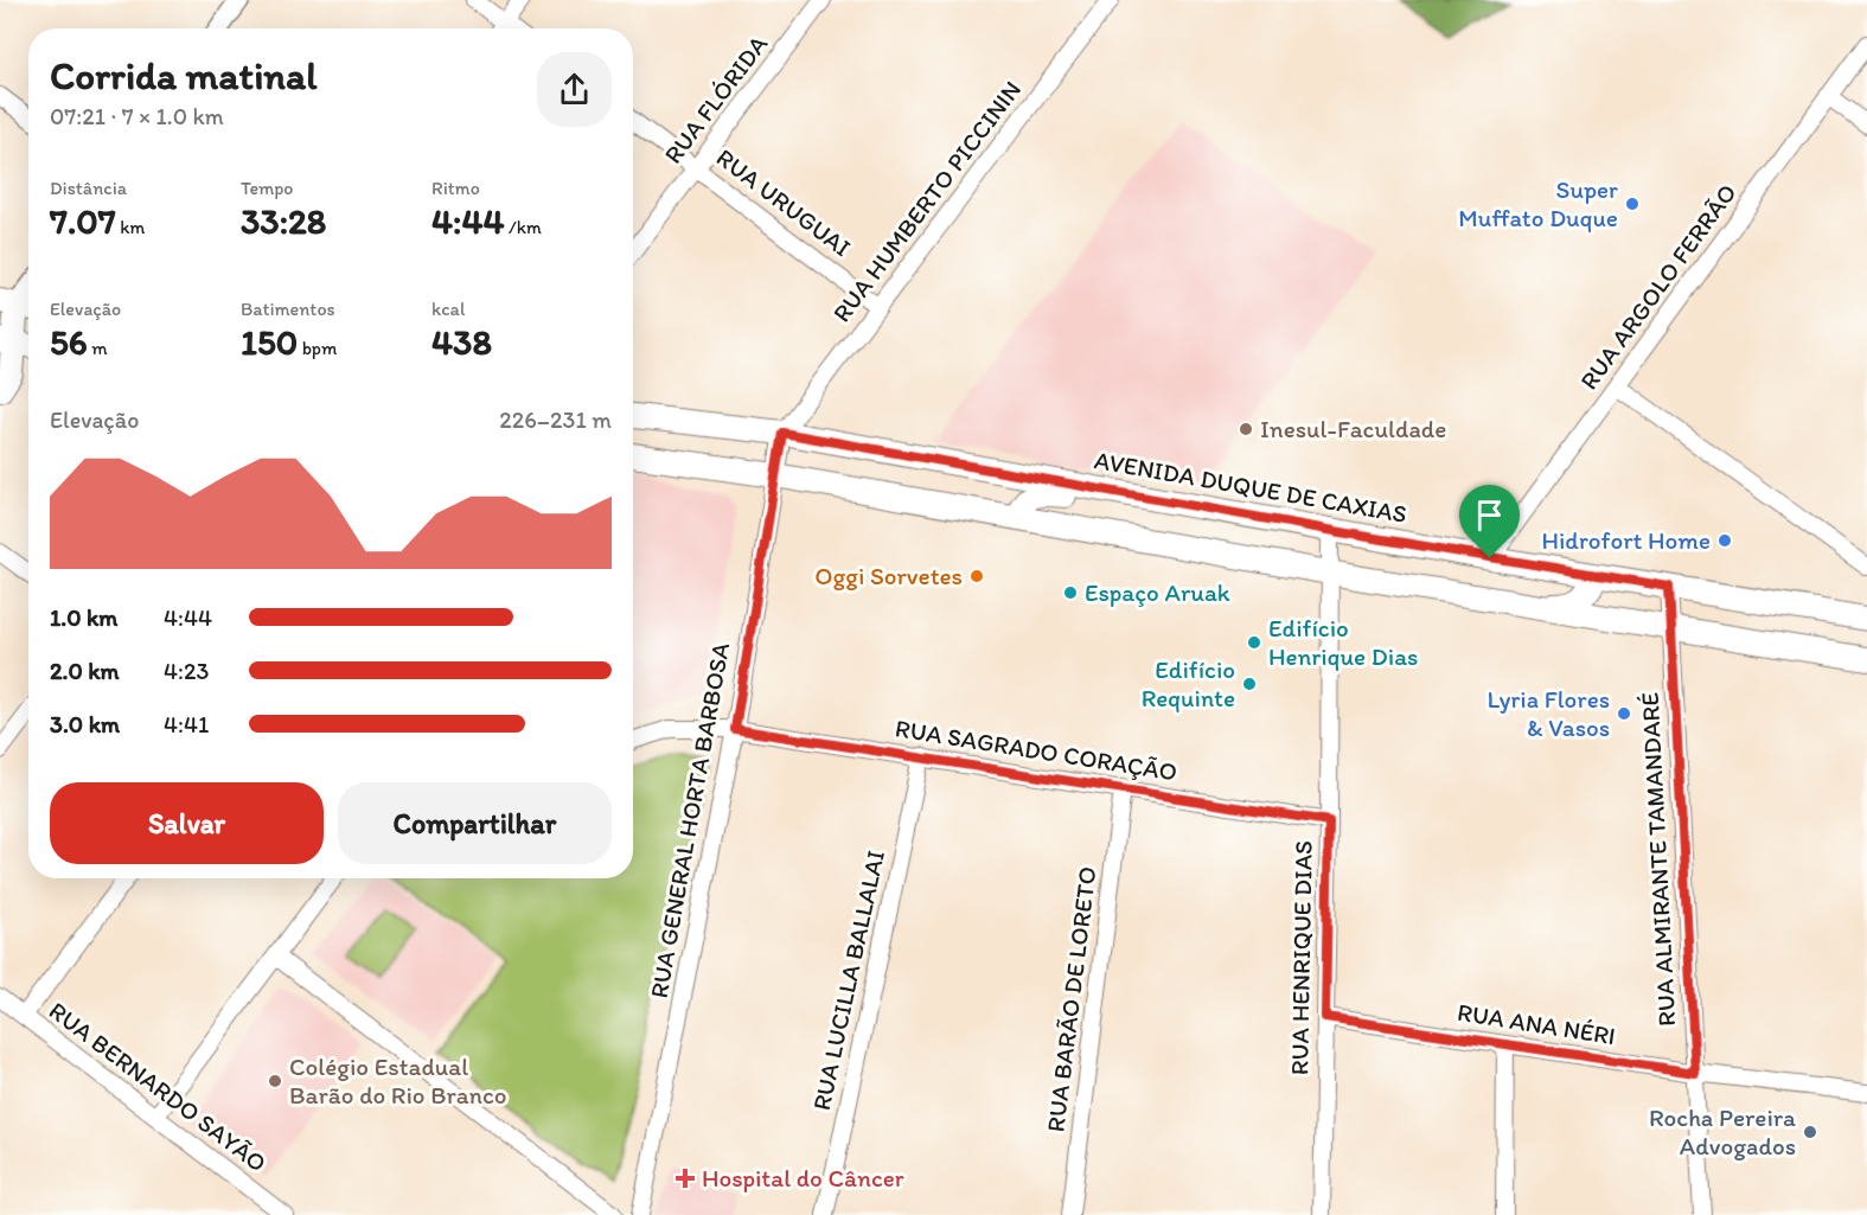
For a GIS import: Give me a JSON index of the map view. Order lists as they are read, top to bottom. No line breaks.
{"streets":{"main road":["AVENIDA DUQUE DE CAXIAS"],"street":["RUA FLÓRIDA","RUA HUMBERTO PICCININ","RUA URUGUAI","RUA ARGOLO FERRÃO","RUA SAGRADO CORAÇÃO","RUA GENERAL HORTA BARBOSA","RUA ALMIRANTE TAMANDARÉ","RUA HENRIQUE DIAS","RUA LUCILLA BALLALAI","RUA BARÃO DE LORETO","RUA ANA NÉRI","RUA BERNARDO SAYÃO"]},"crossings":[["RUA FLÓRIDA","RUA URUGUAI"],["RUA HUMBERTO PICCININ","RUA URUGUAI"],["RUA HUMBERTO PICCININ","AVENIDA DUQUE DE CAXIAS"],["RUA HUMBERTO PICCININ","RUA GENERAL HORTA BARBOSA"],["RUA ARGOLO FERRÃO","AVENIDA DUQUE DE CAXIAS"],["AVENIDA DUQUE DE CAXIAS","RUA GENERAL HORTA BARBOSA"],["AVENIDA DUQUE DE CAXIAS","RUA ALMIRANTE TAMANDARÉ"],["AVENIDA DUQUE DE CAXIAS","RUA HENRIQUE DIAS"],["RUA SAGRADO CORAÇÃO","RUA GENERAL HORTA BARBOSA"],["RUA SAGRADO CORAÇÃO","RUA HENRIQUE DIAS"],["RUA SAGRADO CORAÇÃO","RUA LUCILLA BALLALAI"],["RUA SAGRADO CORAÇÃO","RUA BARÃO DE LORETO"],["RUA ALMIRANTE TAMANDARÉ","RUA ANA NÉRI"],["RUA HENRIQUE DIAS","RUA ANA NÉRI"]],"places":{"other":["Super Muffato Duque","Inesul-Faculdade","Hidrofort Home","Oggi Sorvetes","Espaço Aruak","Edifício Henrique Dias","Edifício Requinte","Lyria Flores & Vasos","Colégio Estadual Barão do Rio Branco","Rocha Pereira Advogados"],"health":["Hospital do Câncer"]},"page":{"heading":["Corrida matinal","07:21 · 7 × 1.0 km"],"stats":[["Distância","7.07 km"],["Tempo","33:28"],["Ritmo","4:44 /km"],["Elevação","56 m"],["Batimentos","150 bpm"],["kcal","438"]],"chart":["Elevação","226–231 m"],"list":[{"name":"1.0 km","note":"4:44"},{"name":"2.0 km","note":"4:23"},{"name":"3.0 km","note":"4:41"}],"buttons":["Salvar","Compartilhar"]}}
